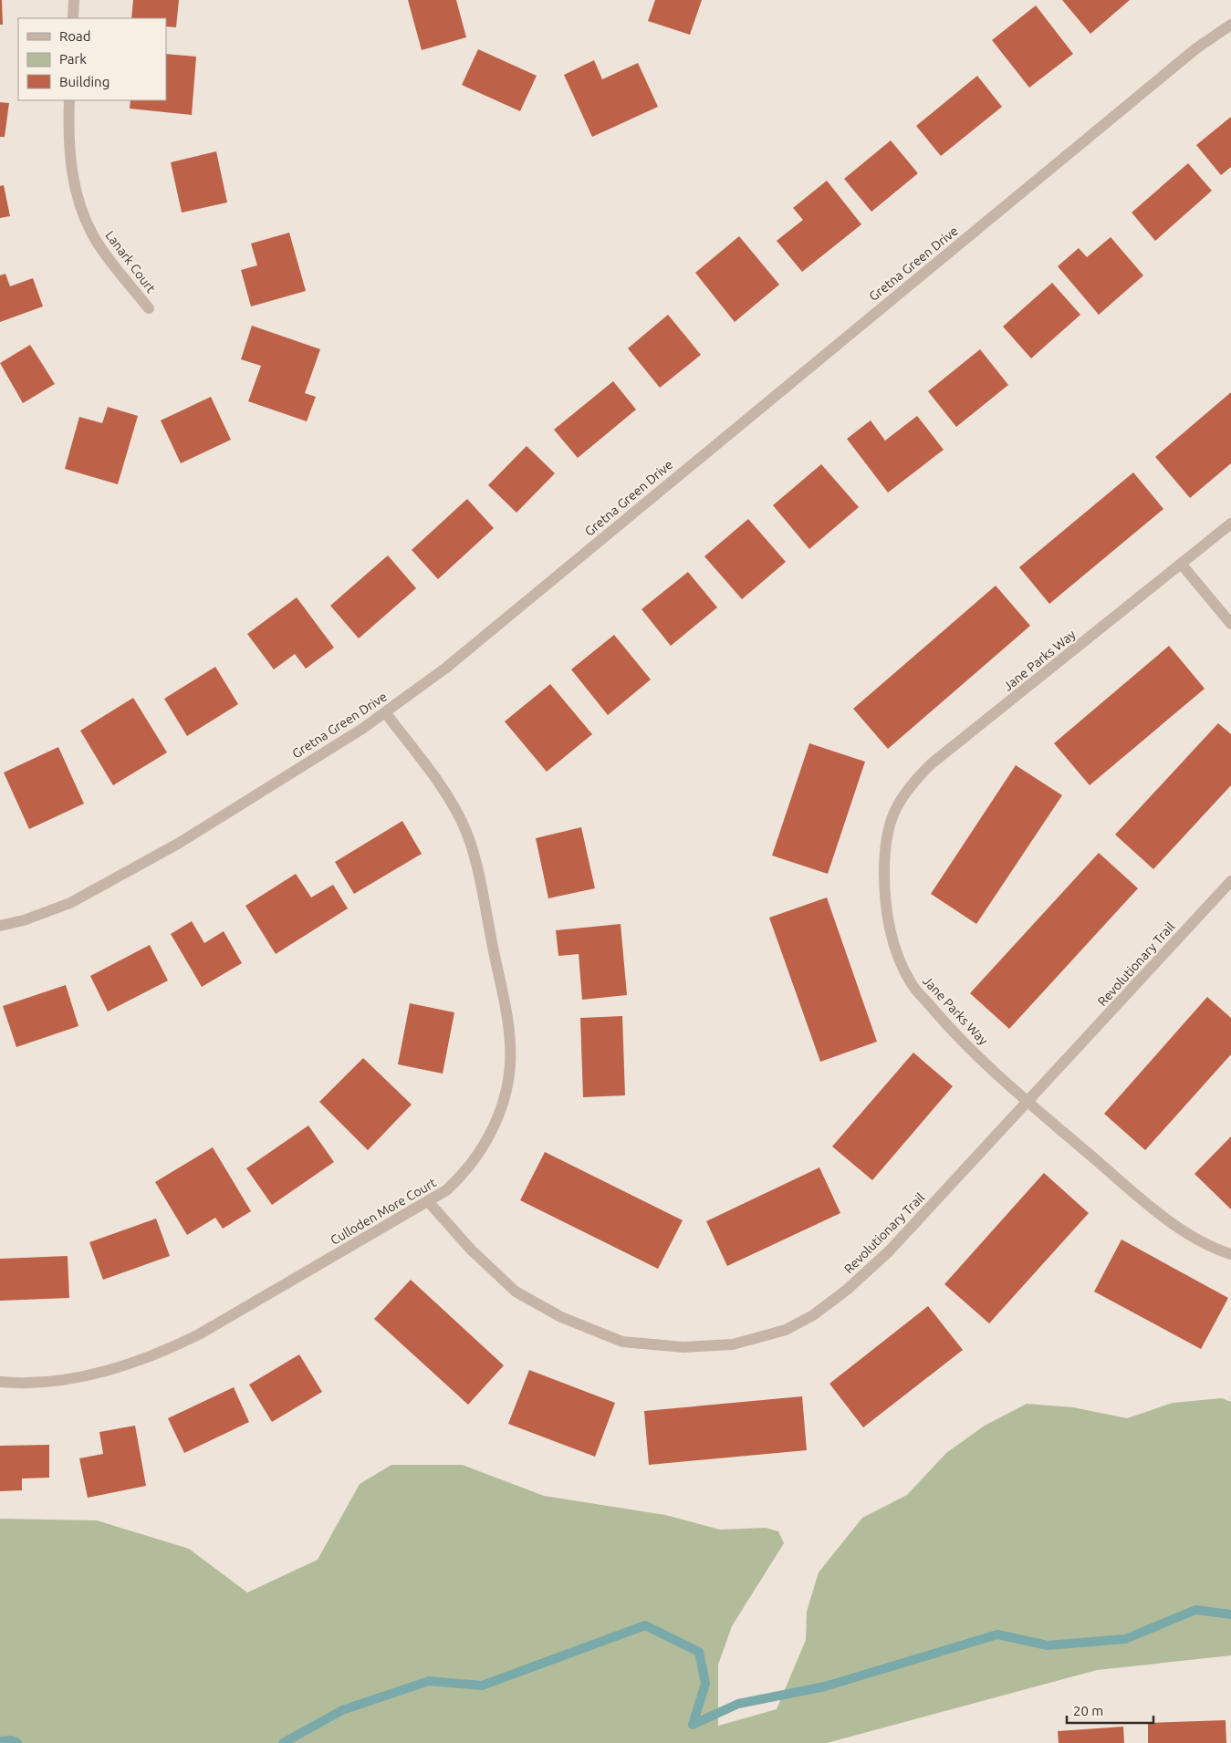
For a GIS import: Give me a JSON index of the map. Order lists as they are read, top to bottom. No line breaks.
{"streets":{"street":["Lanark Court","Gretna Green Drive","Jane Parks Way","Revolutionary Trail","Culloden More Court"]},"crossings":[["Gretna Green Drive","Culloden More Court"],["Jane Parks Way","Revolutionary Trail"],["Revolutionary Trail","Culloden More Court"]],"legend":["Road","Park","Building"],"scale_bar":"20 m"}
